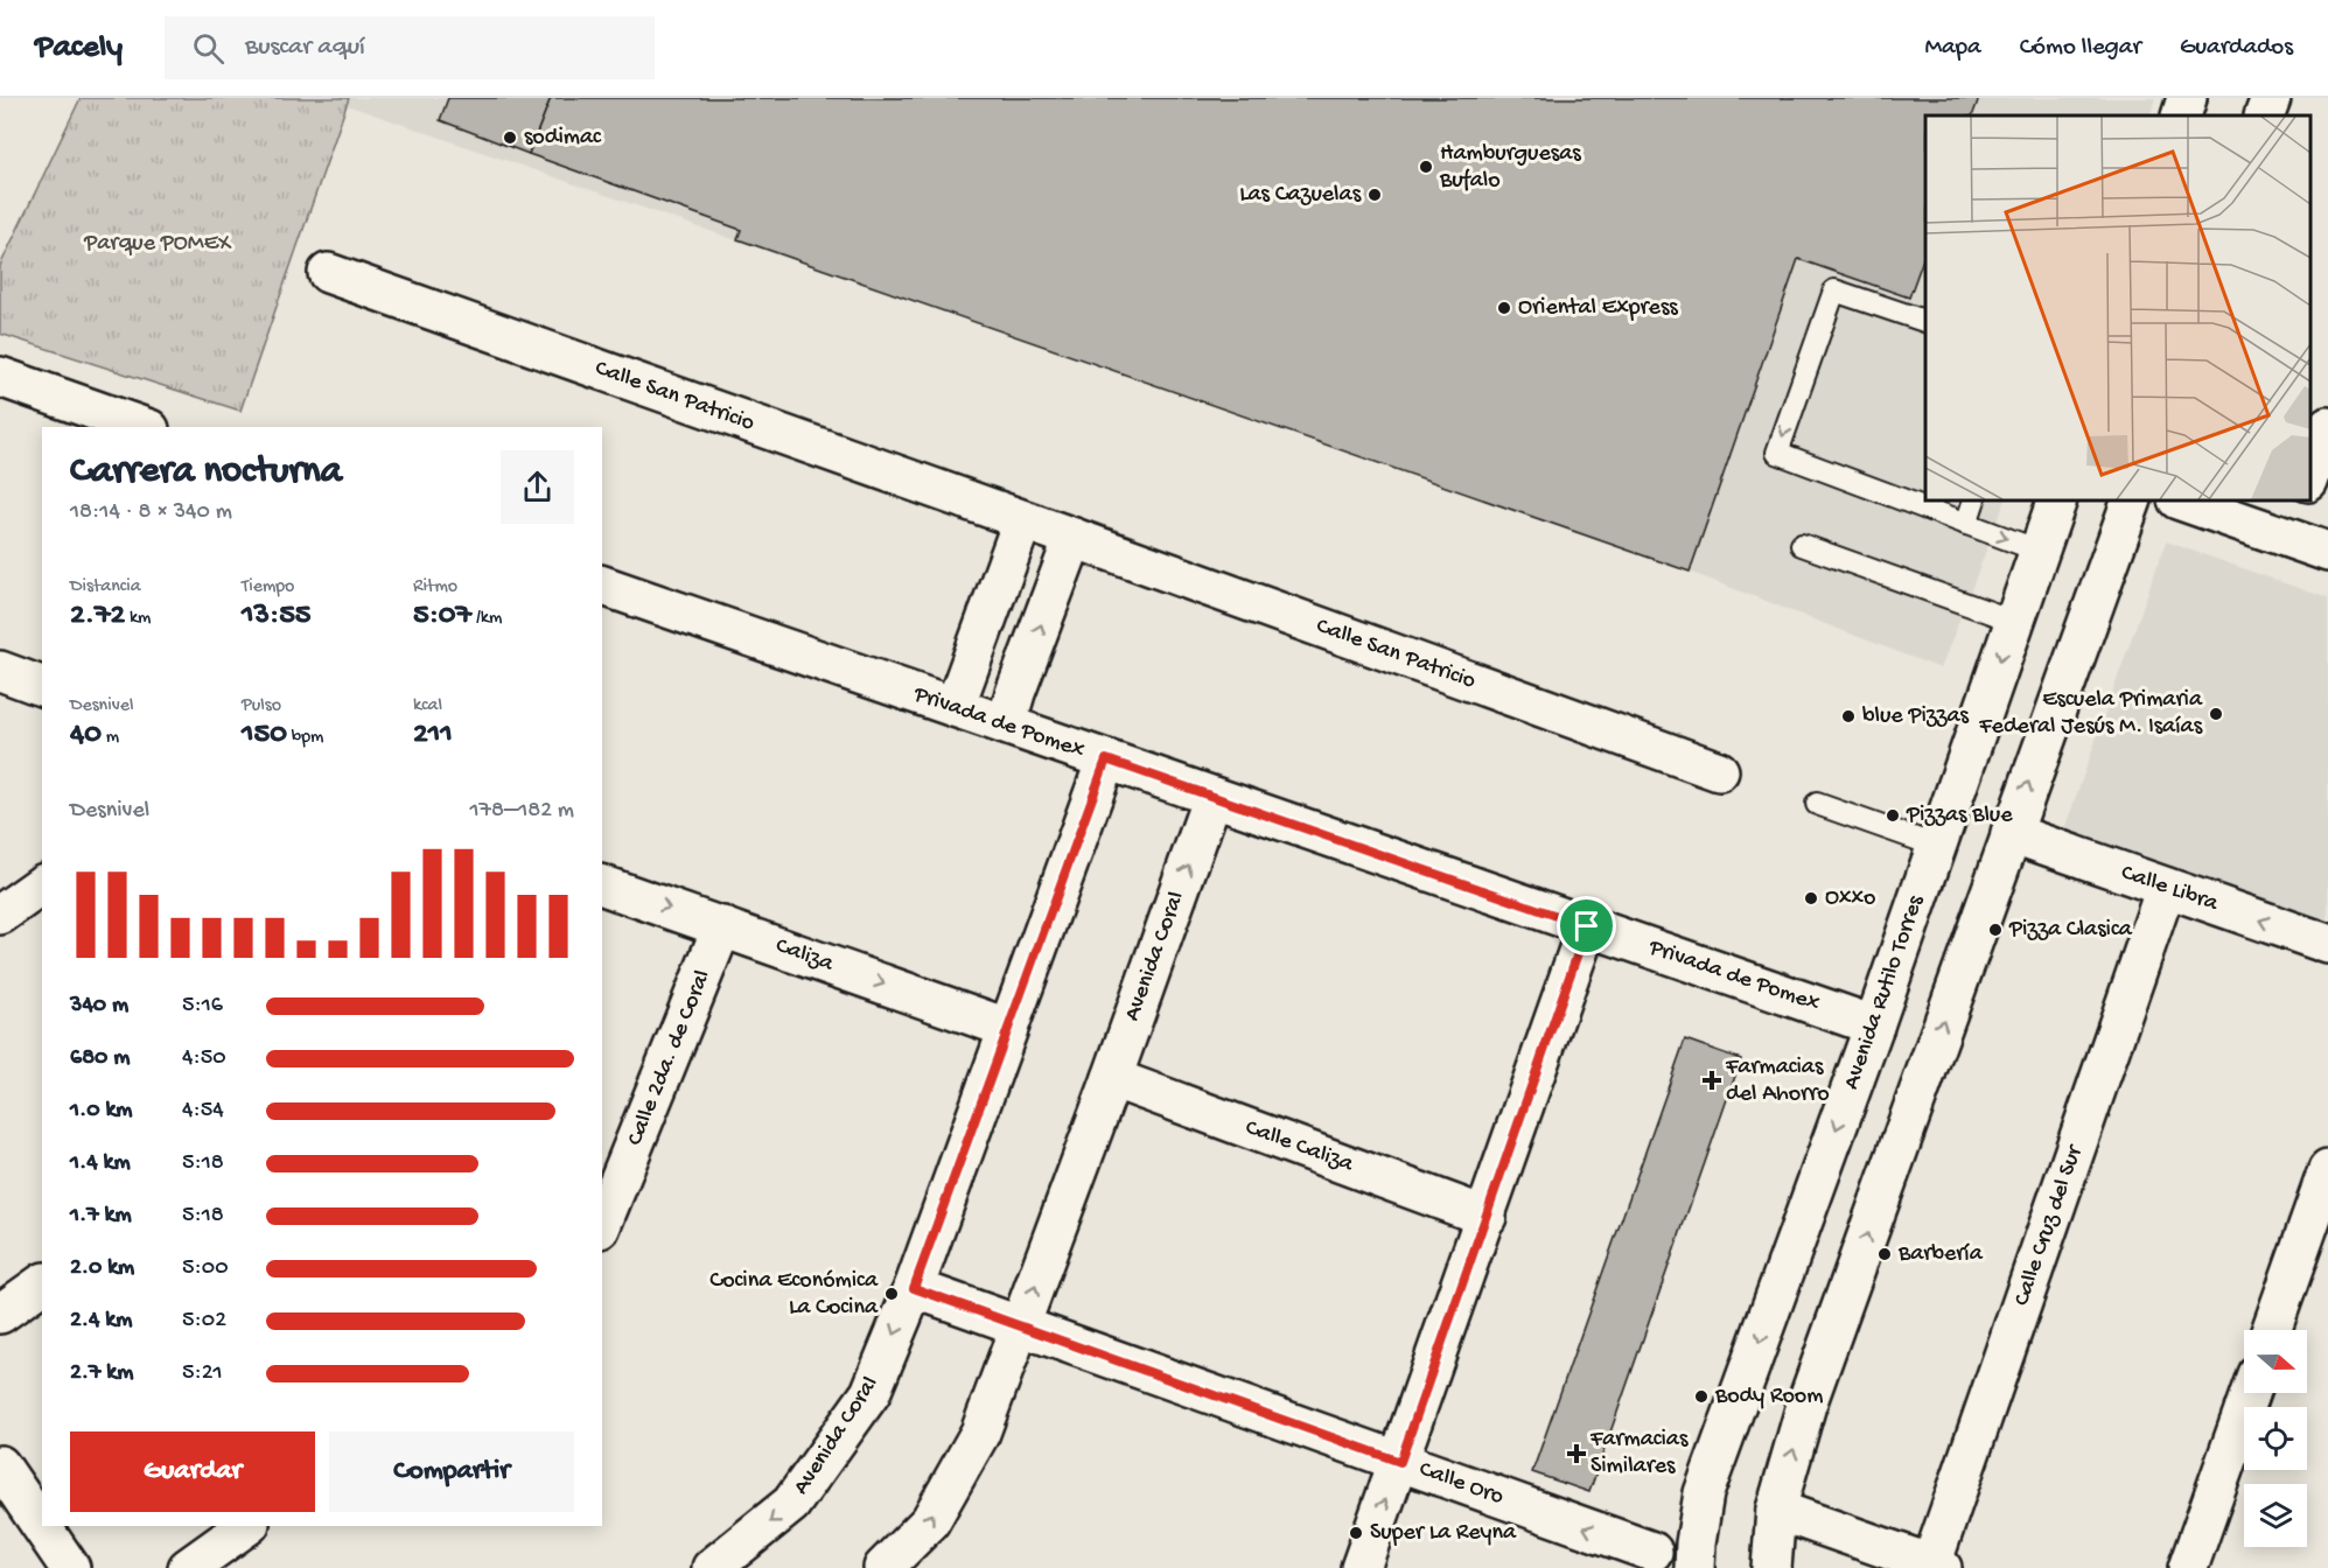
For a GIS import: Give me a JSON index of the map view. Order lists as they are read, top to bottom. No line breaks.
{"streets":{"street":["Calle San Patricio","Privada de Pomex","Calle Libra","Caliza","Avenida Coral","Avenida Rutilo Torres","Calle 2da. de Coral","Calle Caliza","Calle Cruz del Sur","Calle Oro"]},"crossings":[["Privada de Pomex","Avenida Coral"],["Privada de Pomex","Avenida Rutilo Torres"],["Calle Libra","Calle Cruz del Sur"],["Caliza","Avenida Coral"],["Caliza","Calle 2da. de Coral"],["Avenida Coral","Calle Caliza"],["Avenida Coral","Calle Oro"]],"one_way":["Calle Libra","Caliza"],"parks":["Parque POMEX"],"places":{"other":["sodimac","Hamburguesas Bufalo","Las Cazuelas","Oriental Express","Escuela Primaria Federal Jesús M. Isaías","blue Pizzas","Pizzas Blue","Oxxo","Pizza Clasica","Barbería","Cocina Económica La Cocina","Body Room","Super La Reyna"],"health":["Farmacias del Ahorro","Farmacias Similares"]},"north":"right","page":{"header":"Pacely","search":"Buscar aquí","nav":["Mapa","Cómo llegar","Guardados"],"heading":["Carrera nocturna","18:14 · 8 × 340 m"],"stats":[["Distancia","2.72 km"],["Tiempo","13:55"],["Ritmo","5:07 /km"],["Desnivel","40 m"],["Pulso","150 bpm"],["kcal","211"]],"chart":["Desnivel","178–182 m"],"list":[{"name":"340 m","note":"5:16"},{"name":"680 m","note":"4:50"},{"name":"1.0 km","note":"4:54"},{"name":"1.4 km","note":"5:18"},{"name":"1.7 km","note":"5:18"},{"name":"2.0 km","note":"5:00"},{"name":"2.4 km","note":"5:02"},{"name":"2.7 km","note":"5:21"}],"buttons":["Guardar","Compartir"]}}
